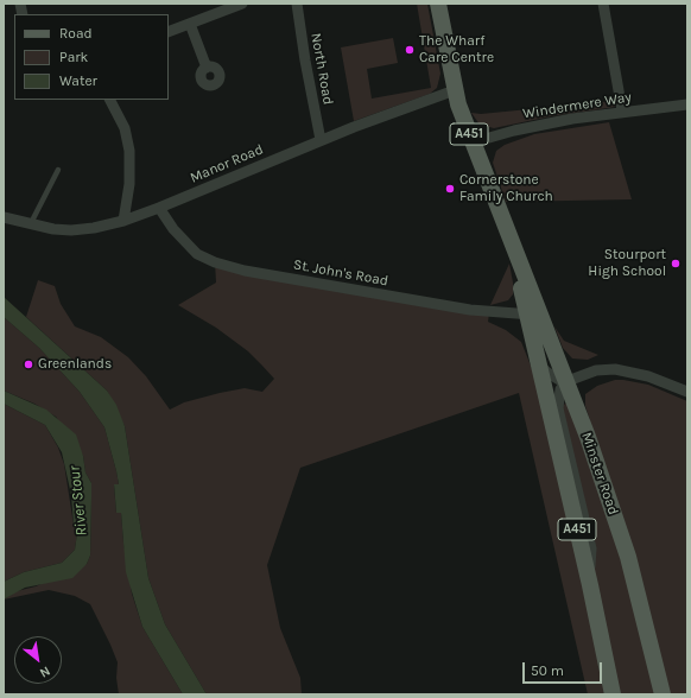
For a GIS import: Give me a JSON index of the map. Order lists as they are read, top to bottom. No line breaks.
{"streets":{"main road":["A451","Minster Road"],"street":["North Road","Windermere Way","Manor Road","St. John's Road"]},"crossings":[["North Road","Manor Road"],["Windermere Way","Minster Road"],["Manor Road","St. John's Road"],["Manor Road","Minster Road"],["St. John's Road","Minster Road"]],"water":["River Stour"],"places":["The Wharf Care Centre","Cornerstone Family Church","Stourport High School","Greenlands"],"legend":["Road","Park","Water"],"scale_bar":"50 m","north":"bottom right"}
